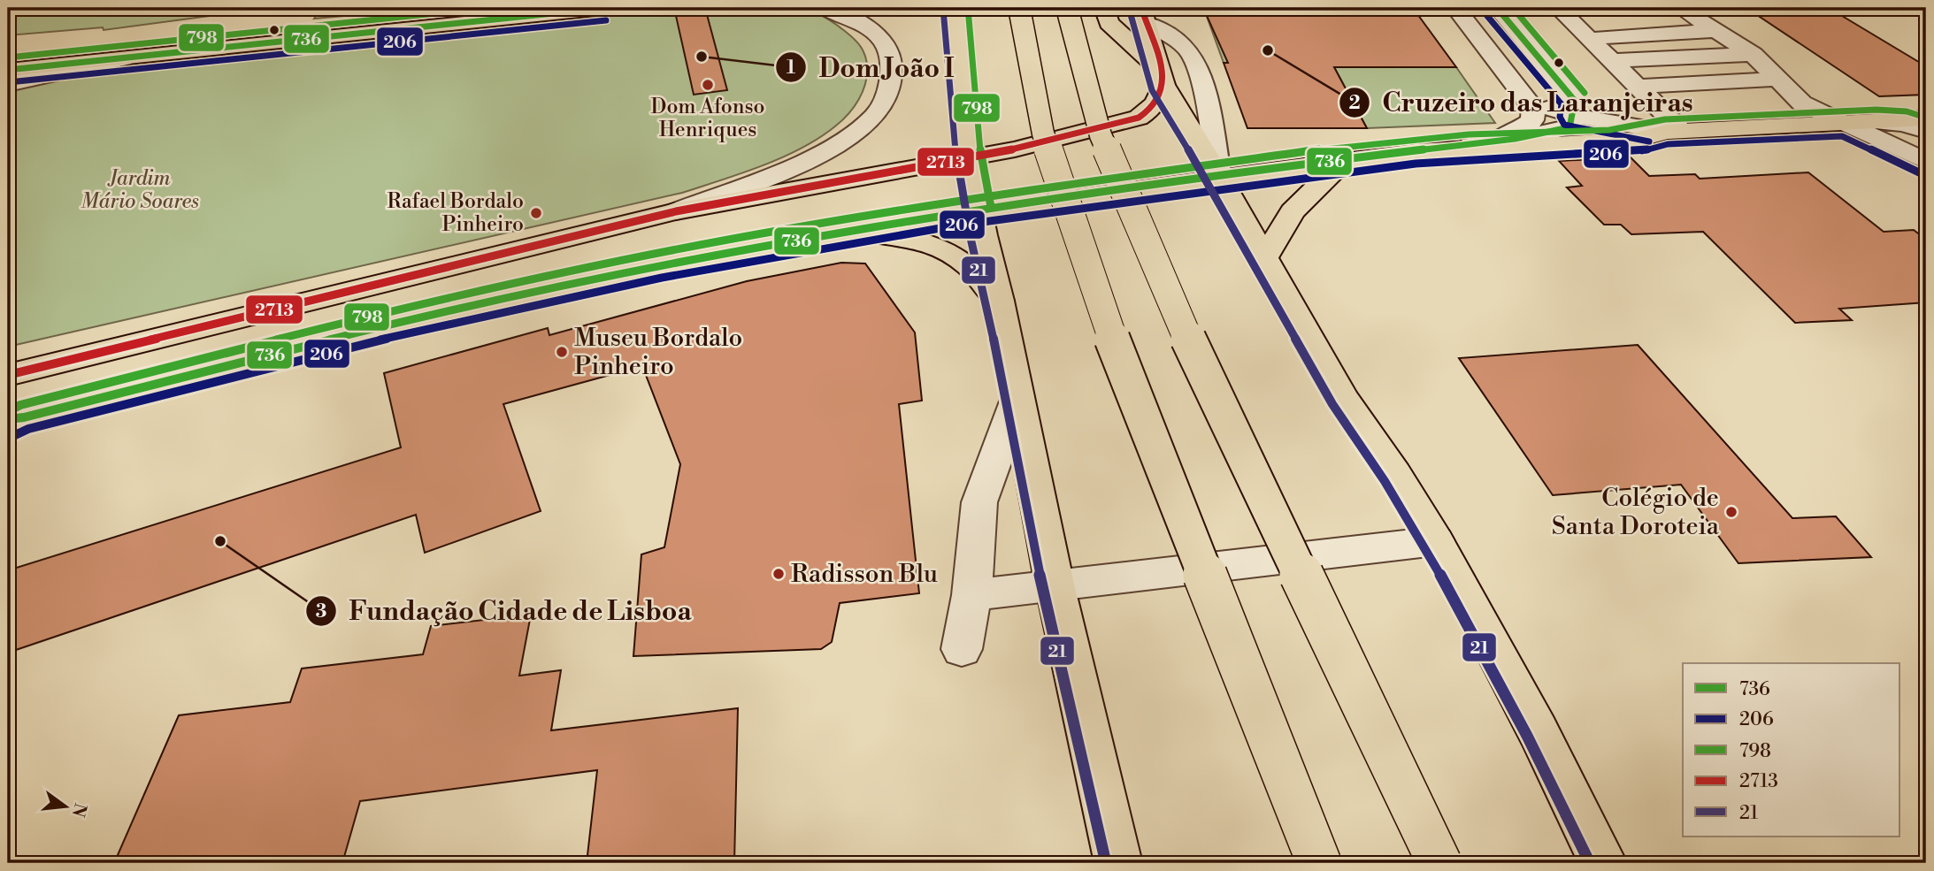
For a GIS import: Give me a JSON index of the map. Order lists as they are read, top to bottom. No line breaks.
{"parks":["Jardim Mário Soares"],"places":["Cruzeiro das Laranjeiras","Dom João I","Dom Afonso Henriques","Rafael Bordalo Pinheiro","Museu Bordalo Pinheiro","Colégio de Santa Doroteia","Fundação Cidade de Lisboa","Radisson Blu"],"lines":["transit line 736","transit line 798","transit line 2713","transit line 21","transit line 206"],"legend":["736","206","798","2713","21"],"north":"right"}
